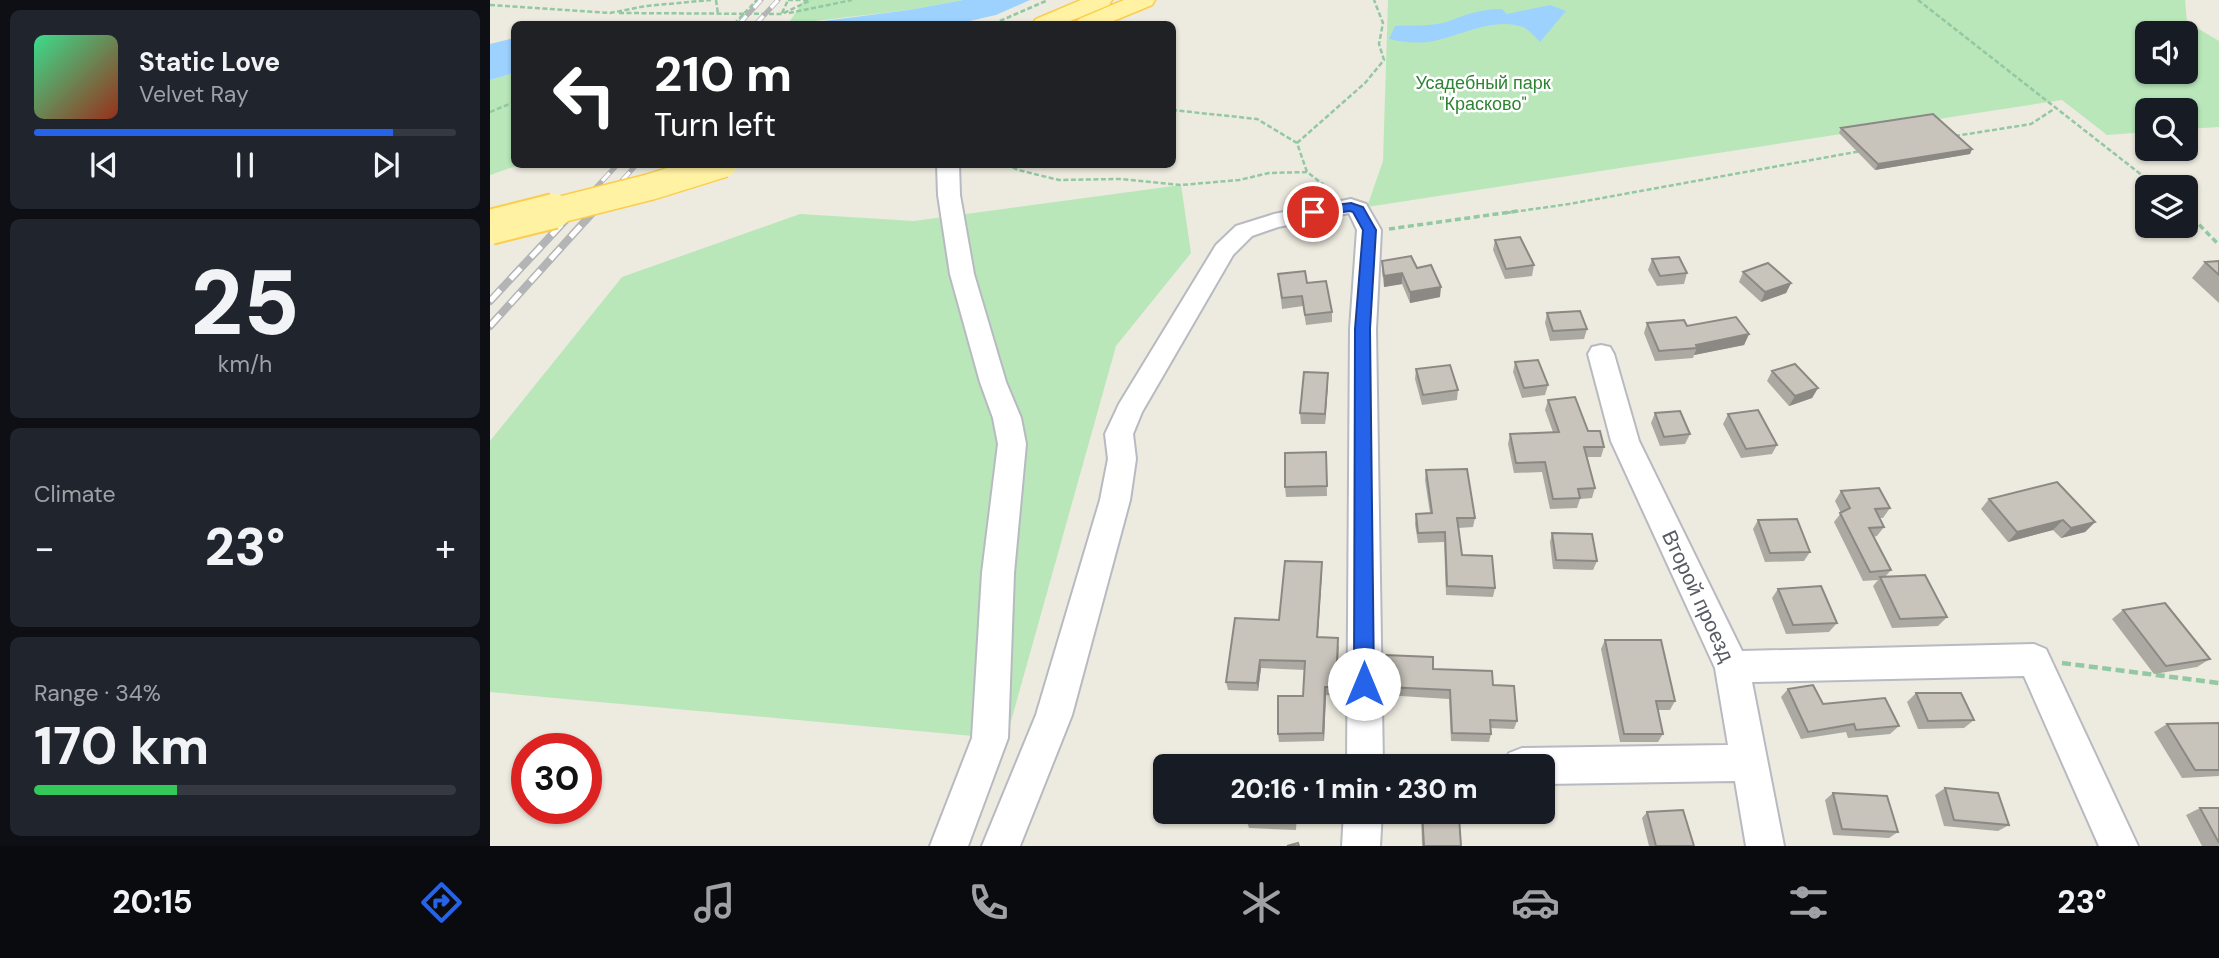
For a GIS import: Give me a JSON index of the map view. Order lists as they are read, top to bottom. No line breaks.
{"streets":{"street":["Второй проезд"]},"parks":["Усадебный парк \"Красково\""],"page":{"turn":["210 m","Turn left"],"song":["Static Love","Velvet Ray"],"tile":[["25","km/h"],"Climate",["Range · 34%","170 km"]],"heat":["−","23°","+"],"limit":"30","trip":"20:16 · 1 min · 230 m","tabs":["20:15","23°"]}}
